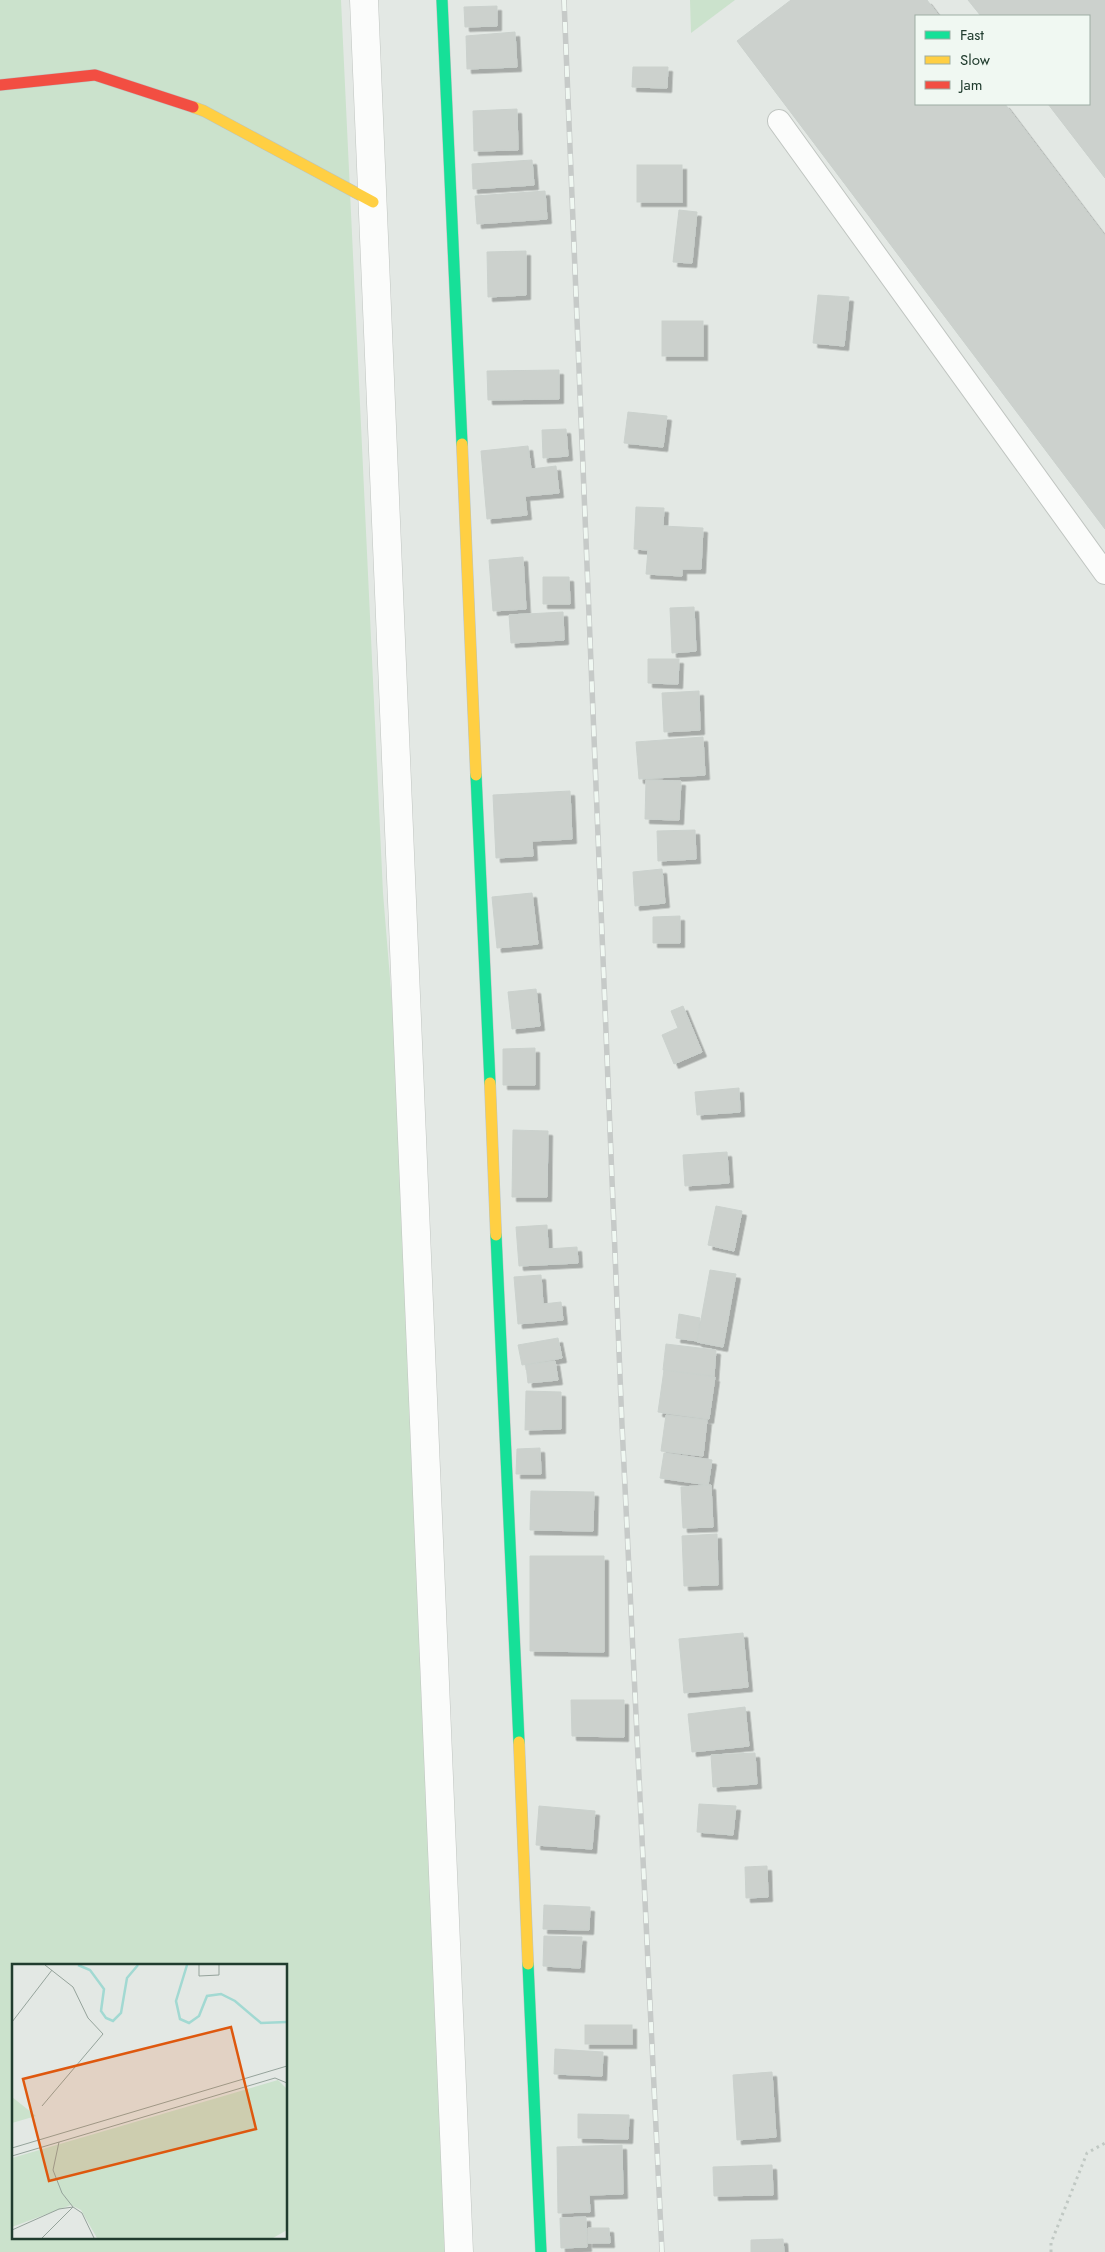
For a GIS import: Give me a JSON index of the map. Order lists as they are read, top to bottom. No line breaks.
{"legend":["Fast","Slow","Jam"]}
